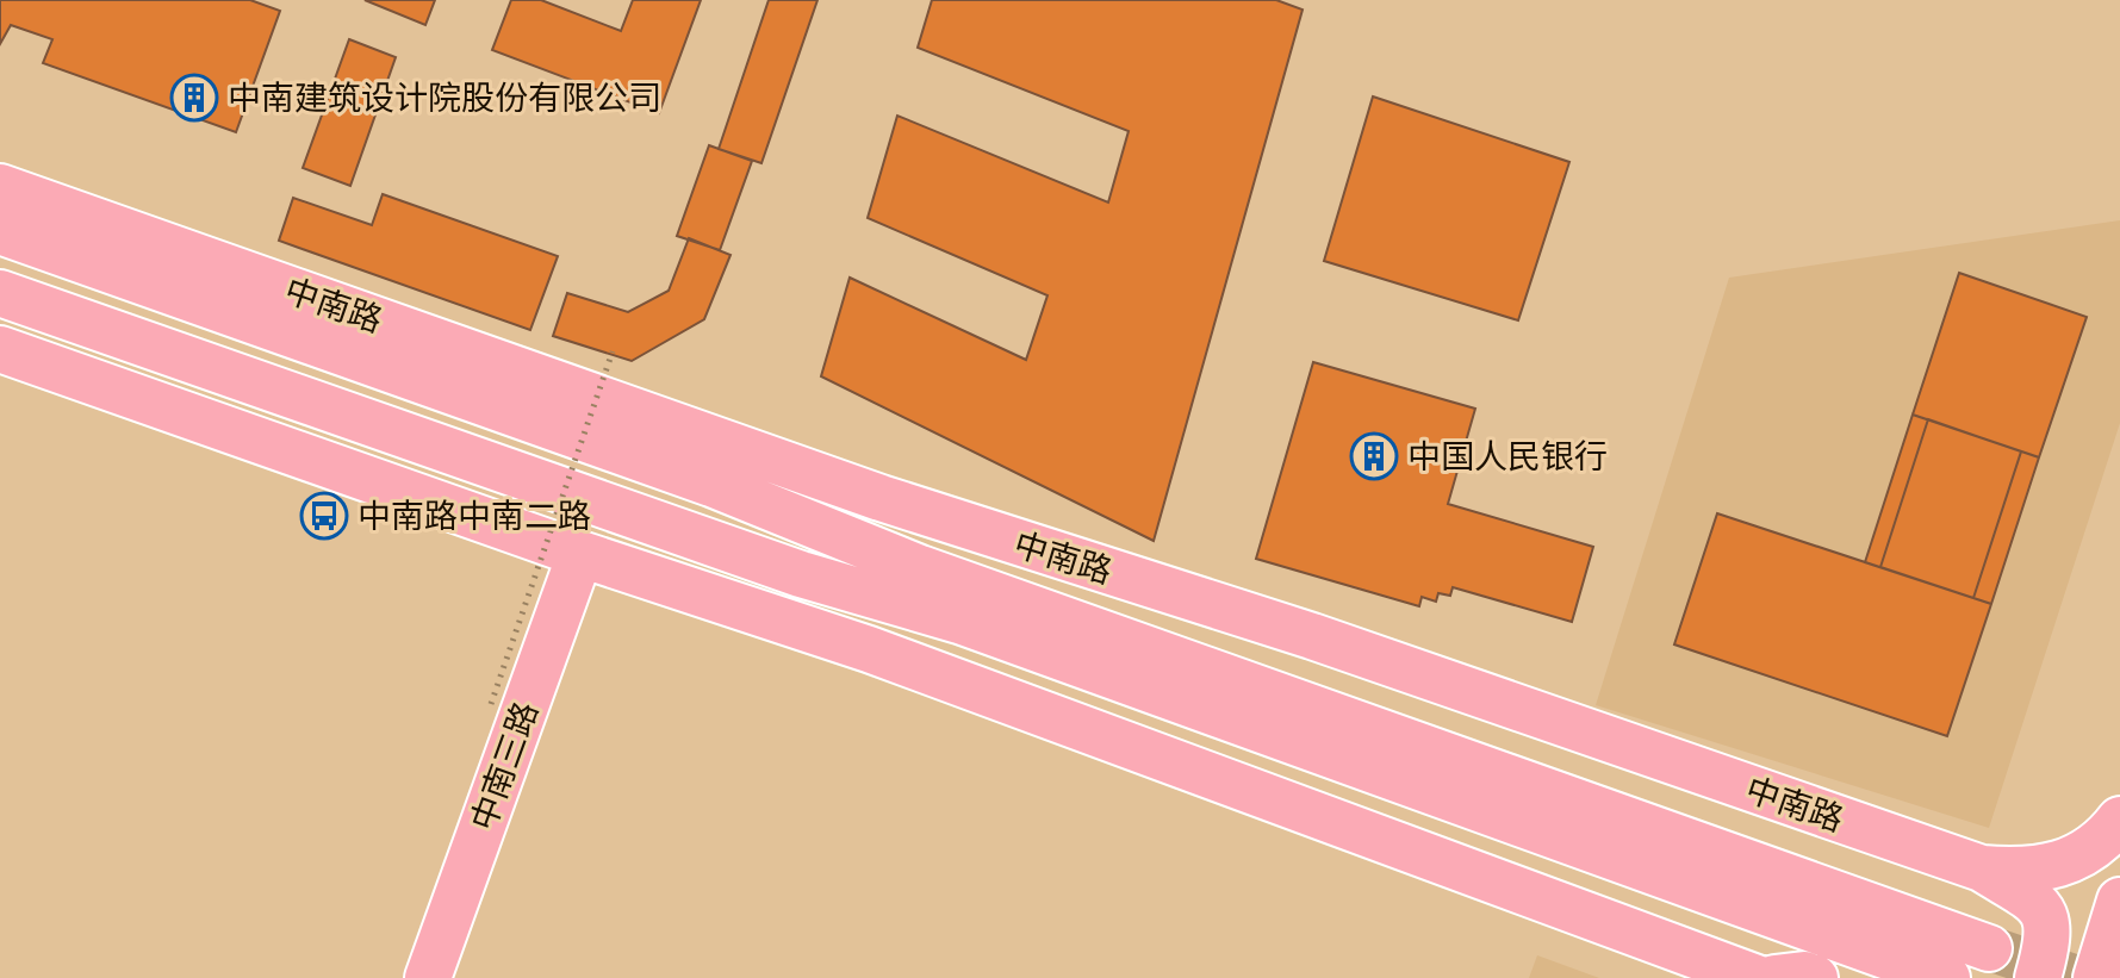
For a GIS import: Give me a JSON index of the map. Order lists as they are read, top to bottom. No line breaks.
{"streets":{"main road":["中南路","中南三路"]},"places":{"building":["中南建筑设计院股份有限公司","中国人民银行"],"bus stop":["中南路中南二路"]}}
